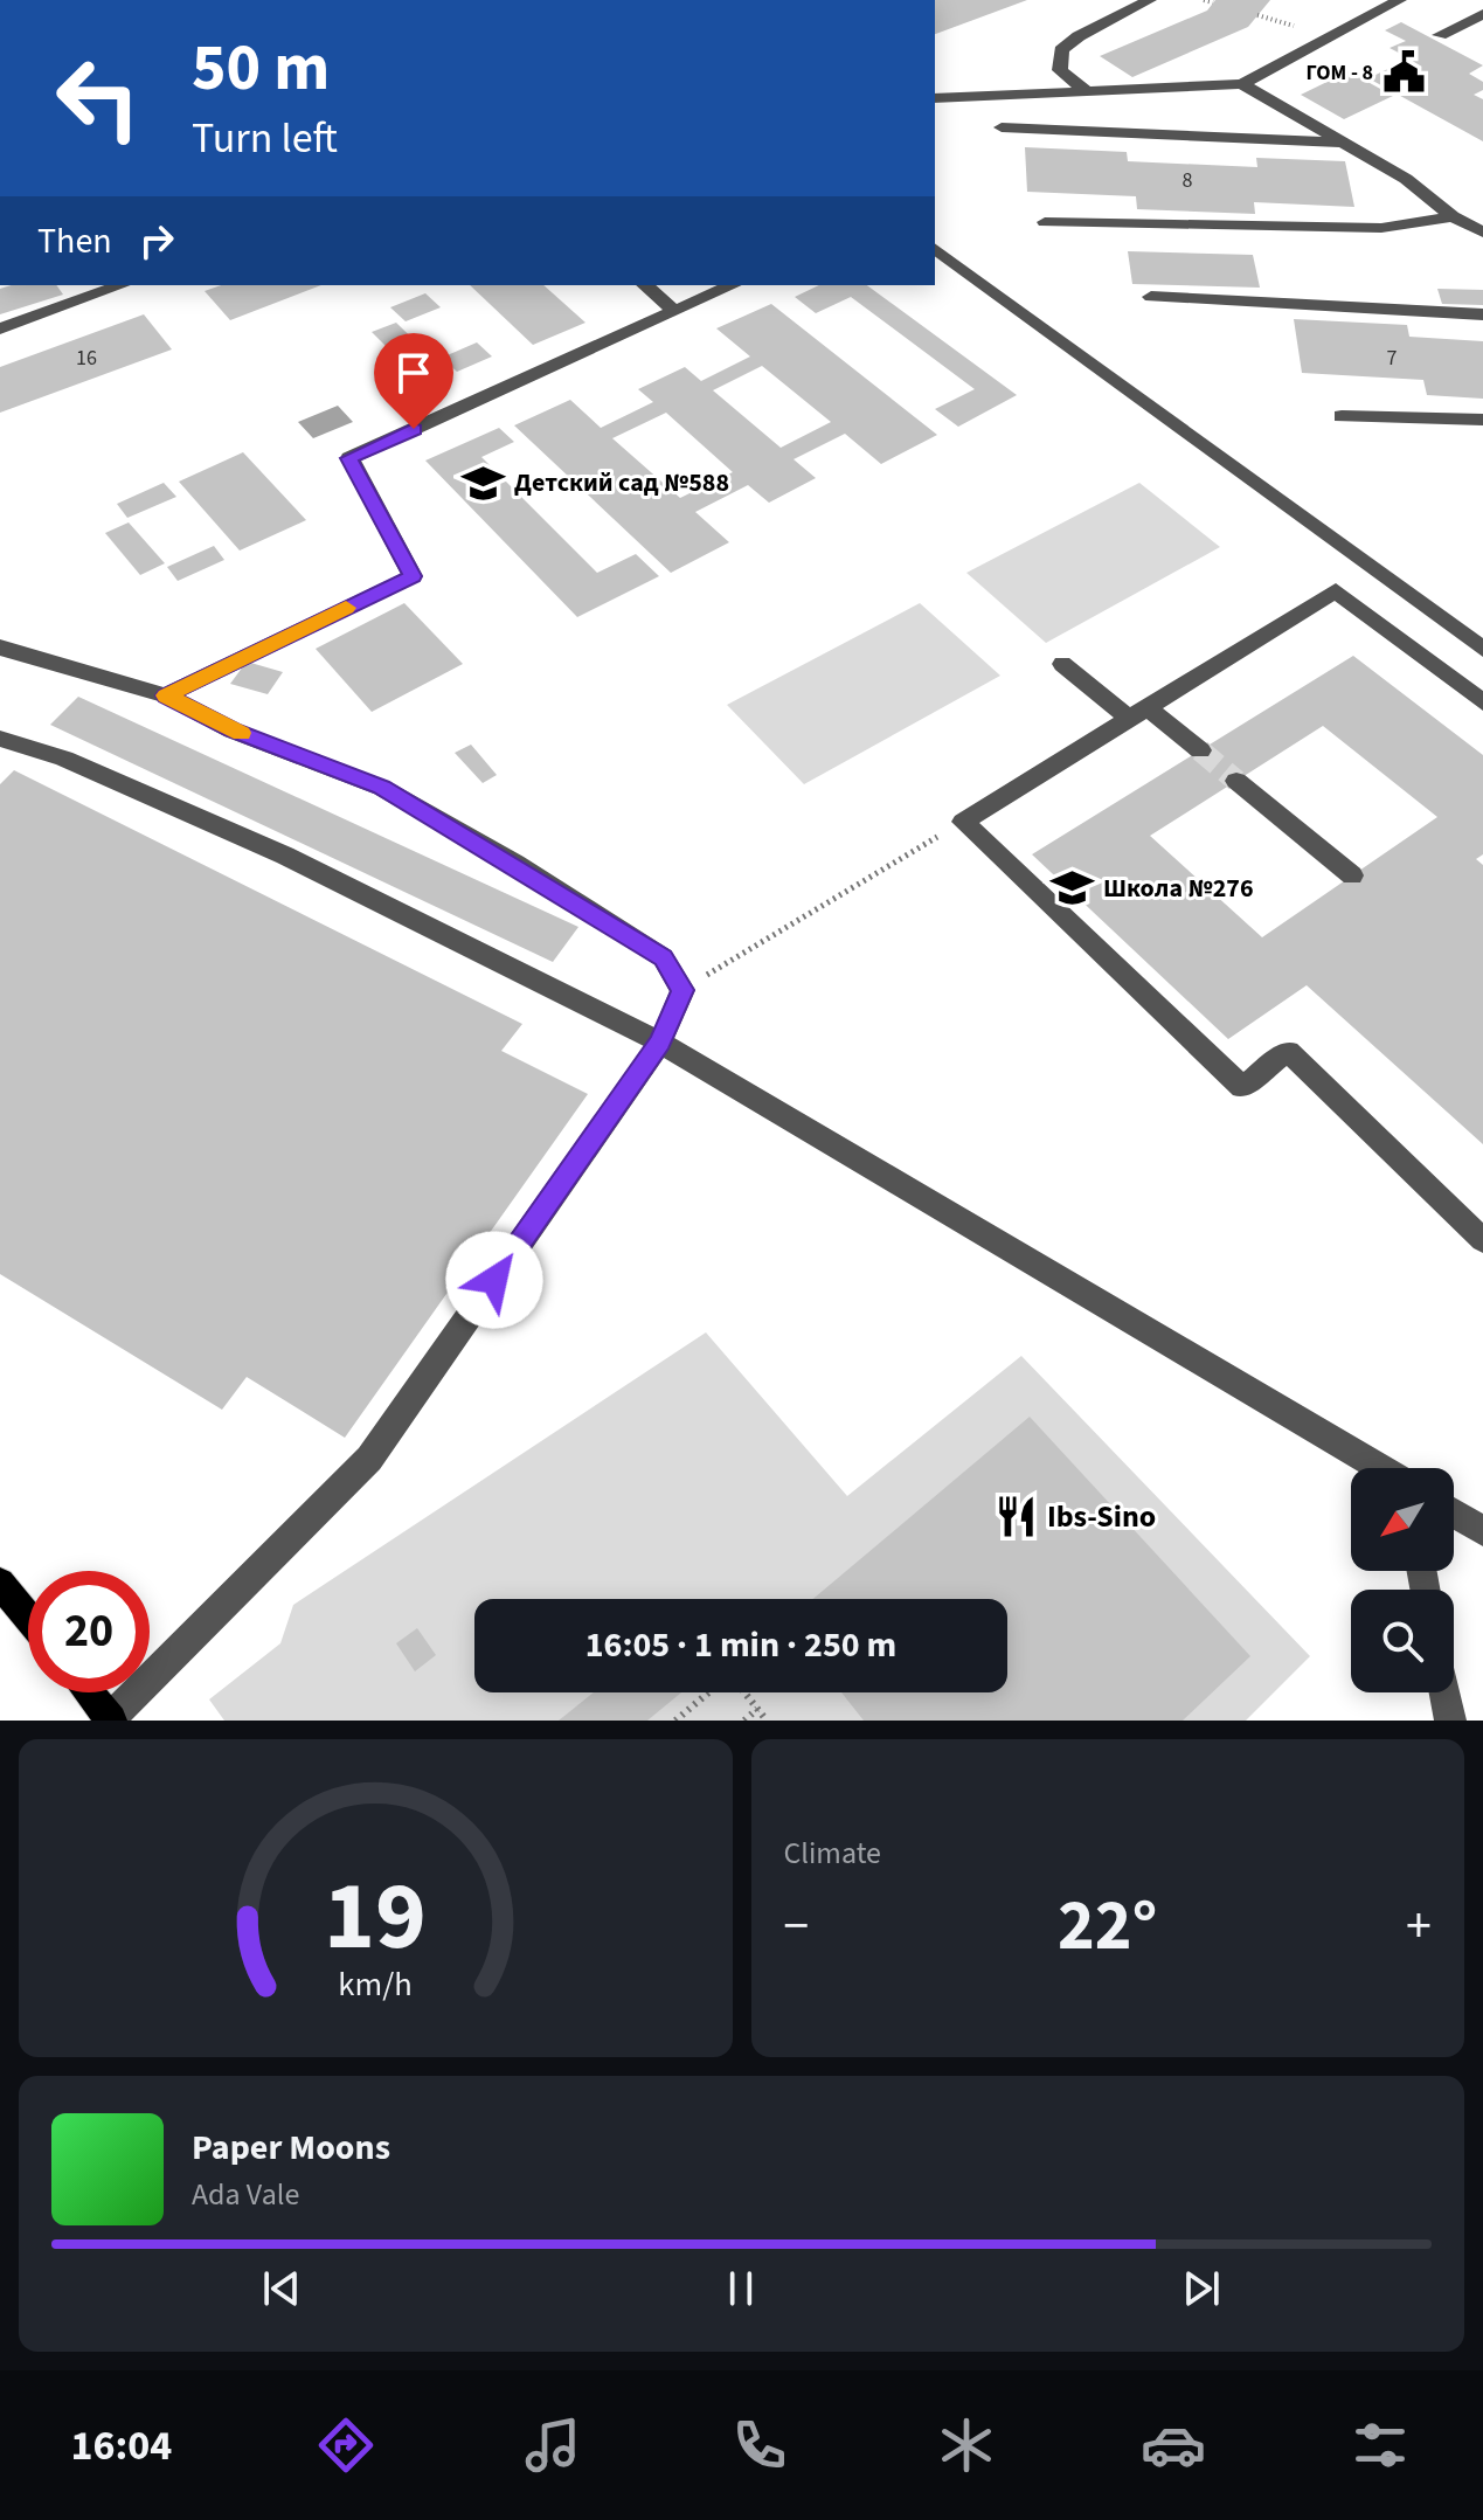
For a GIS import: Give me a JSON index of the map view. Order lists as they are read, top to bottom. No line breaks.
{"places":{"public building":["ГОМ - 8"],"school or university":["Детский сад №588","Школа №276"],"restaurant":["Ibs-Sino"]},"house_numbers":["8","16","7"],"north":"bottom left","page":{"turn":["50 m","Turn left"],"then":"Then","limit":"20","trip":"16:05 · 1 min · 250 m","tile":"Climate","heat":["−","22°","+"],"song":["Paper Moons","Ada Vale"],"tabs":"16:04","gauge":["19","km/h"]}}
